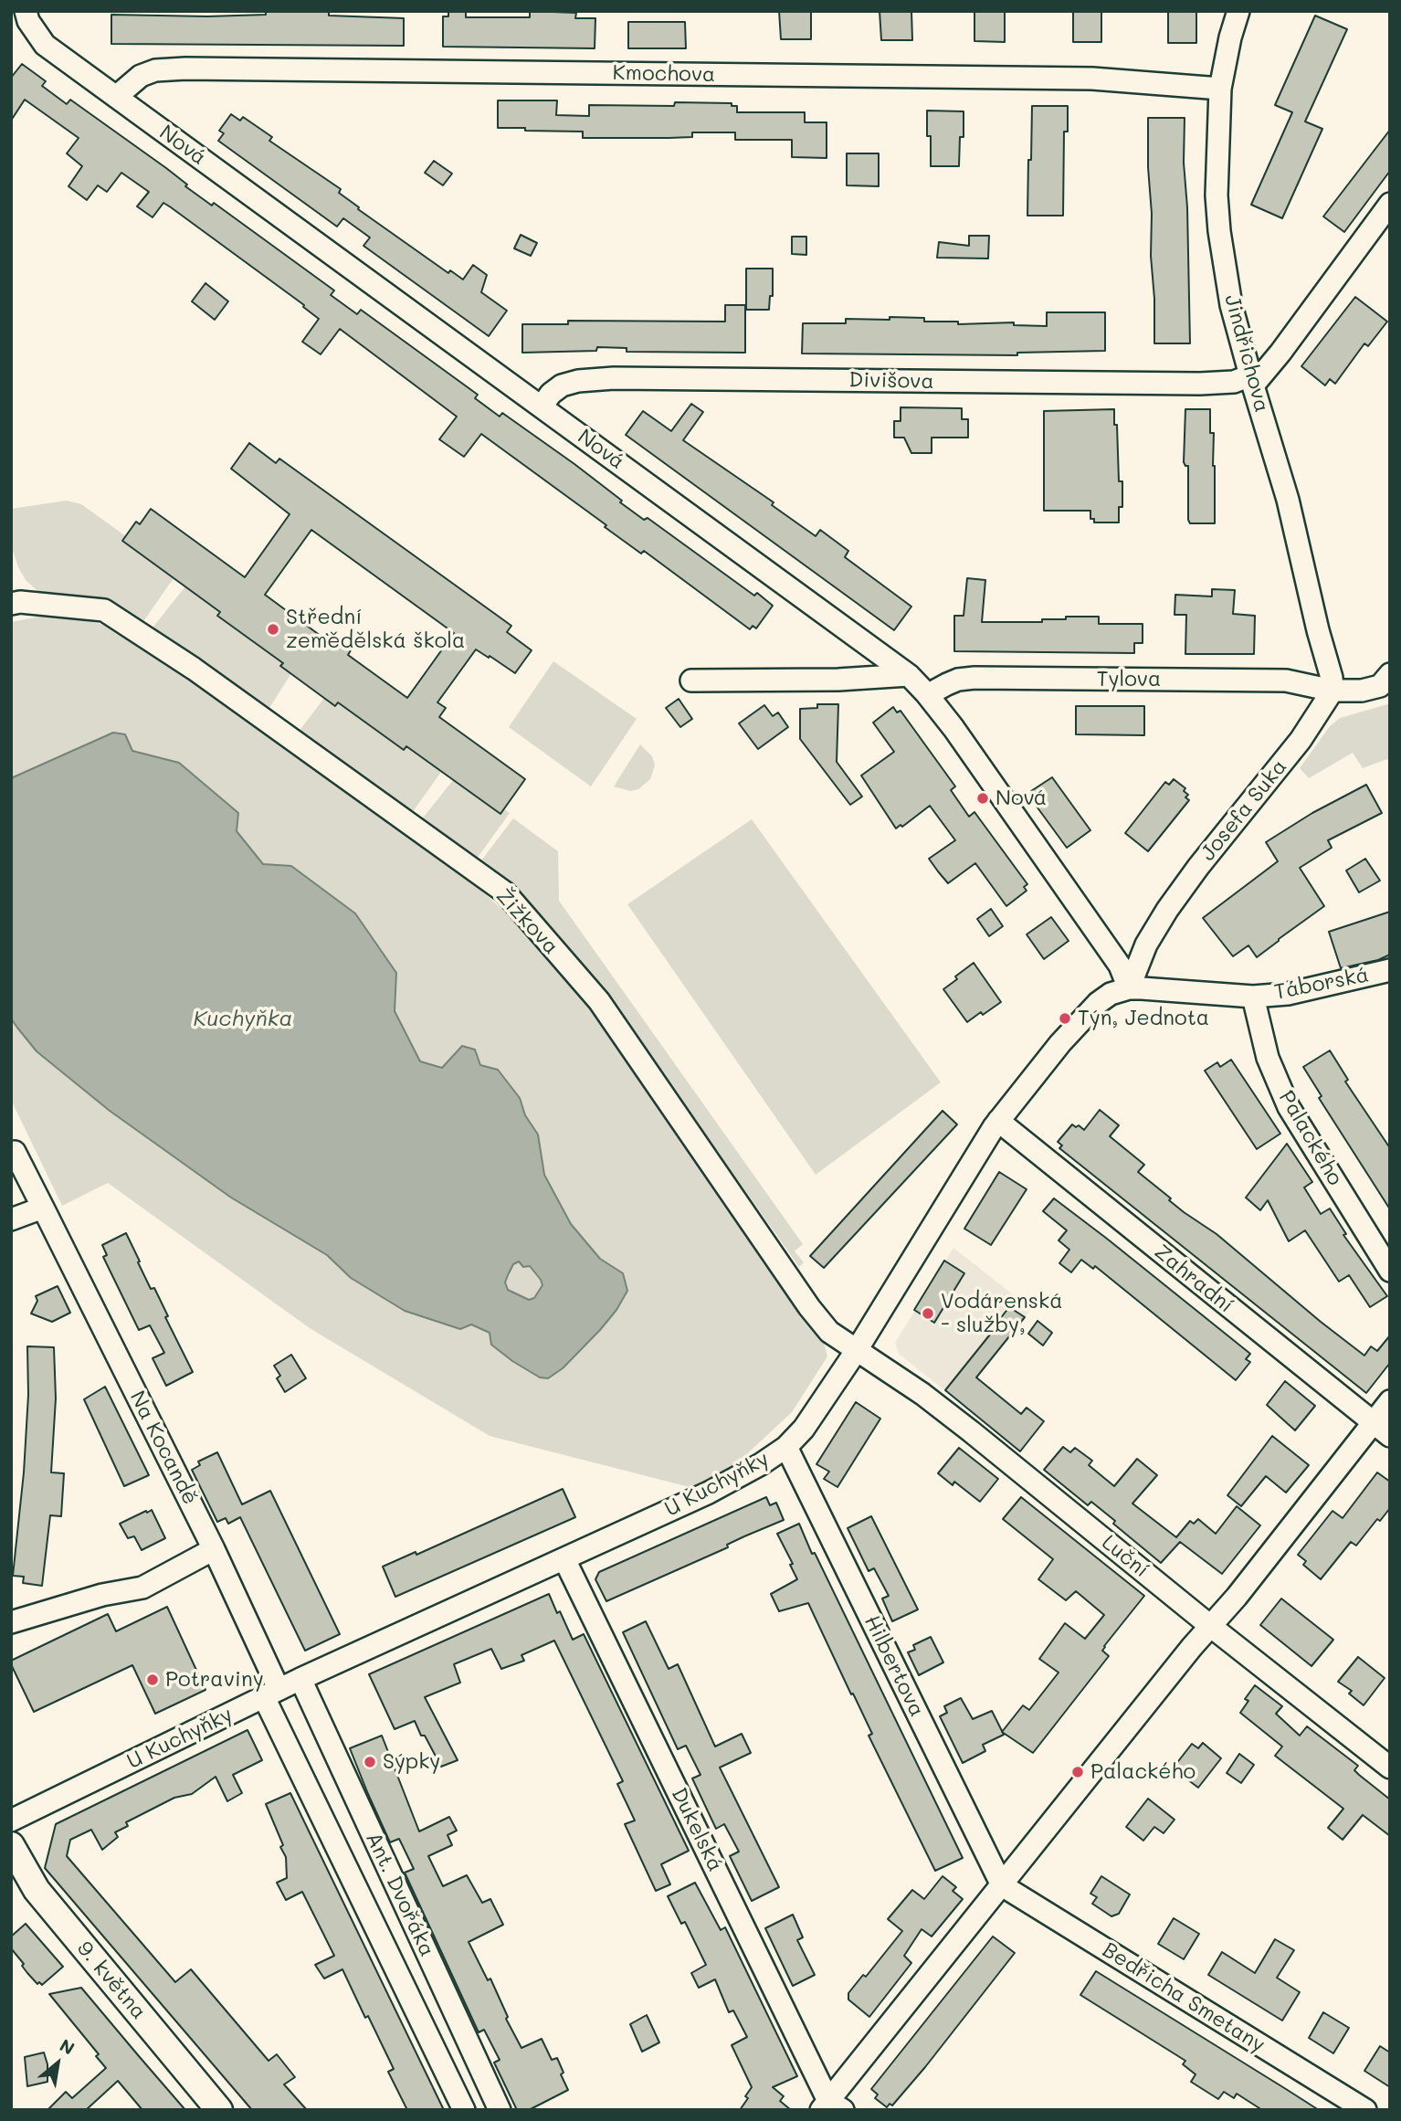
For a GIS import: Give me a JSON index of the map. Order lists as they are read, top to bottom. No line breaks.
{"streets":{"main road":["9. května"],"street":["Kmochova","Nová","Jindřichova","Divišova","Tylova","Josefa Suka","Žižkova","Táborská","Palackého","Zahradní","Na Kocandě","U Kuchyňky","Luční","Hilbertova","Dukelská","Ant. Dvořáka","Bedřicha Smetany"]},"crossings":[["Kmochova","Nová"],["Kmochova","Jindřichova"],["Nová","Divišova"],["Nová","Tylova"],["Nová","Josefa Suka"],["Nová","U Kuchyňky"],["Jindřichova","Divišova"],["Jindřichova","Tylova"],["Jindřichova","Josefa Suka"],["Tylova","Josefa Suka"],["Josefa Suka","U Kuchyňky"],["Žižkova","U Kuchyňky"],["Žižkova","Luční"],["Táborská","Palackého"],["Táborská","U Kuchyňky"],["Palackého","U Kuchyňky"],["Zahradní","U Kuchyňky"],["Na Kocandě","U Kuchyňky"],["Na Kocandě","Ant. Dvořáka"],["U Kuchyňky","Luční"],["U Kuchyňky","Hilbertova"],["U Kuchyňky","Dukelská"],["U Kuchyňky","Ant. Dvořáka"],["Hilbertova","Bedřicha Smetany"]],"water":["Kuchyňka"],"places":["Střední zemědělská škola","Nová","Týn, Jednota","Vodárenská - služby,","Potraviny","Sýpky","Palackého"],"north":"top right"}
